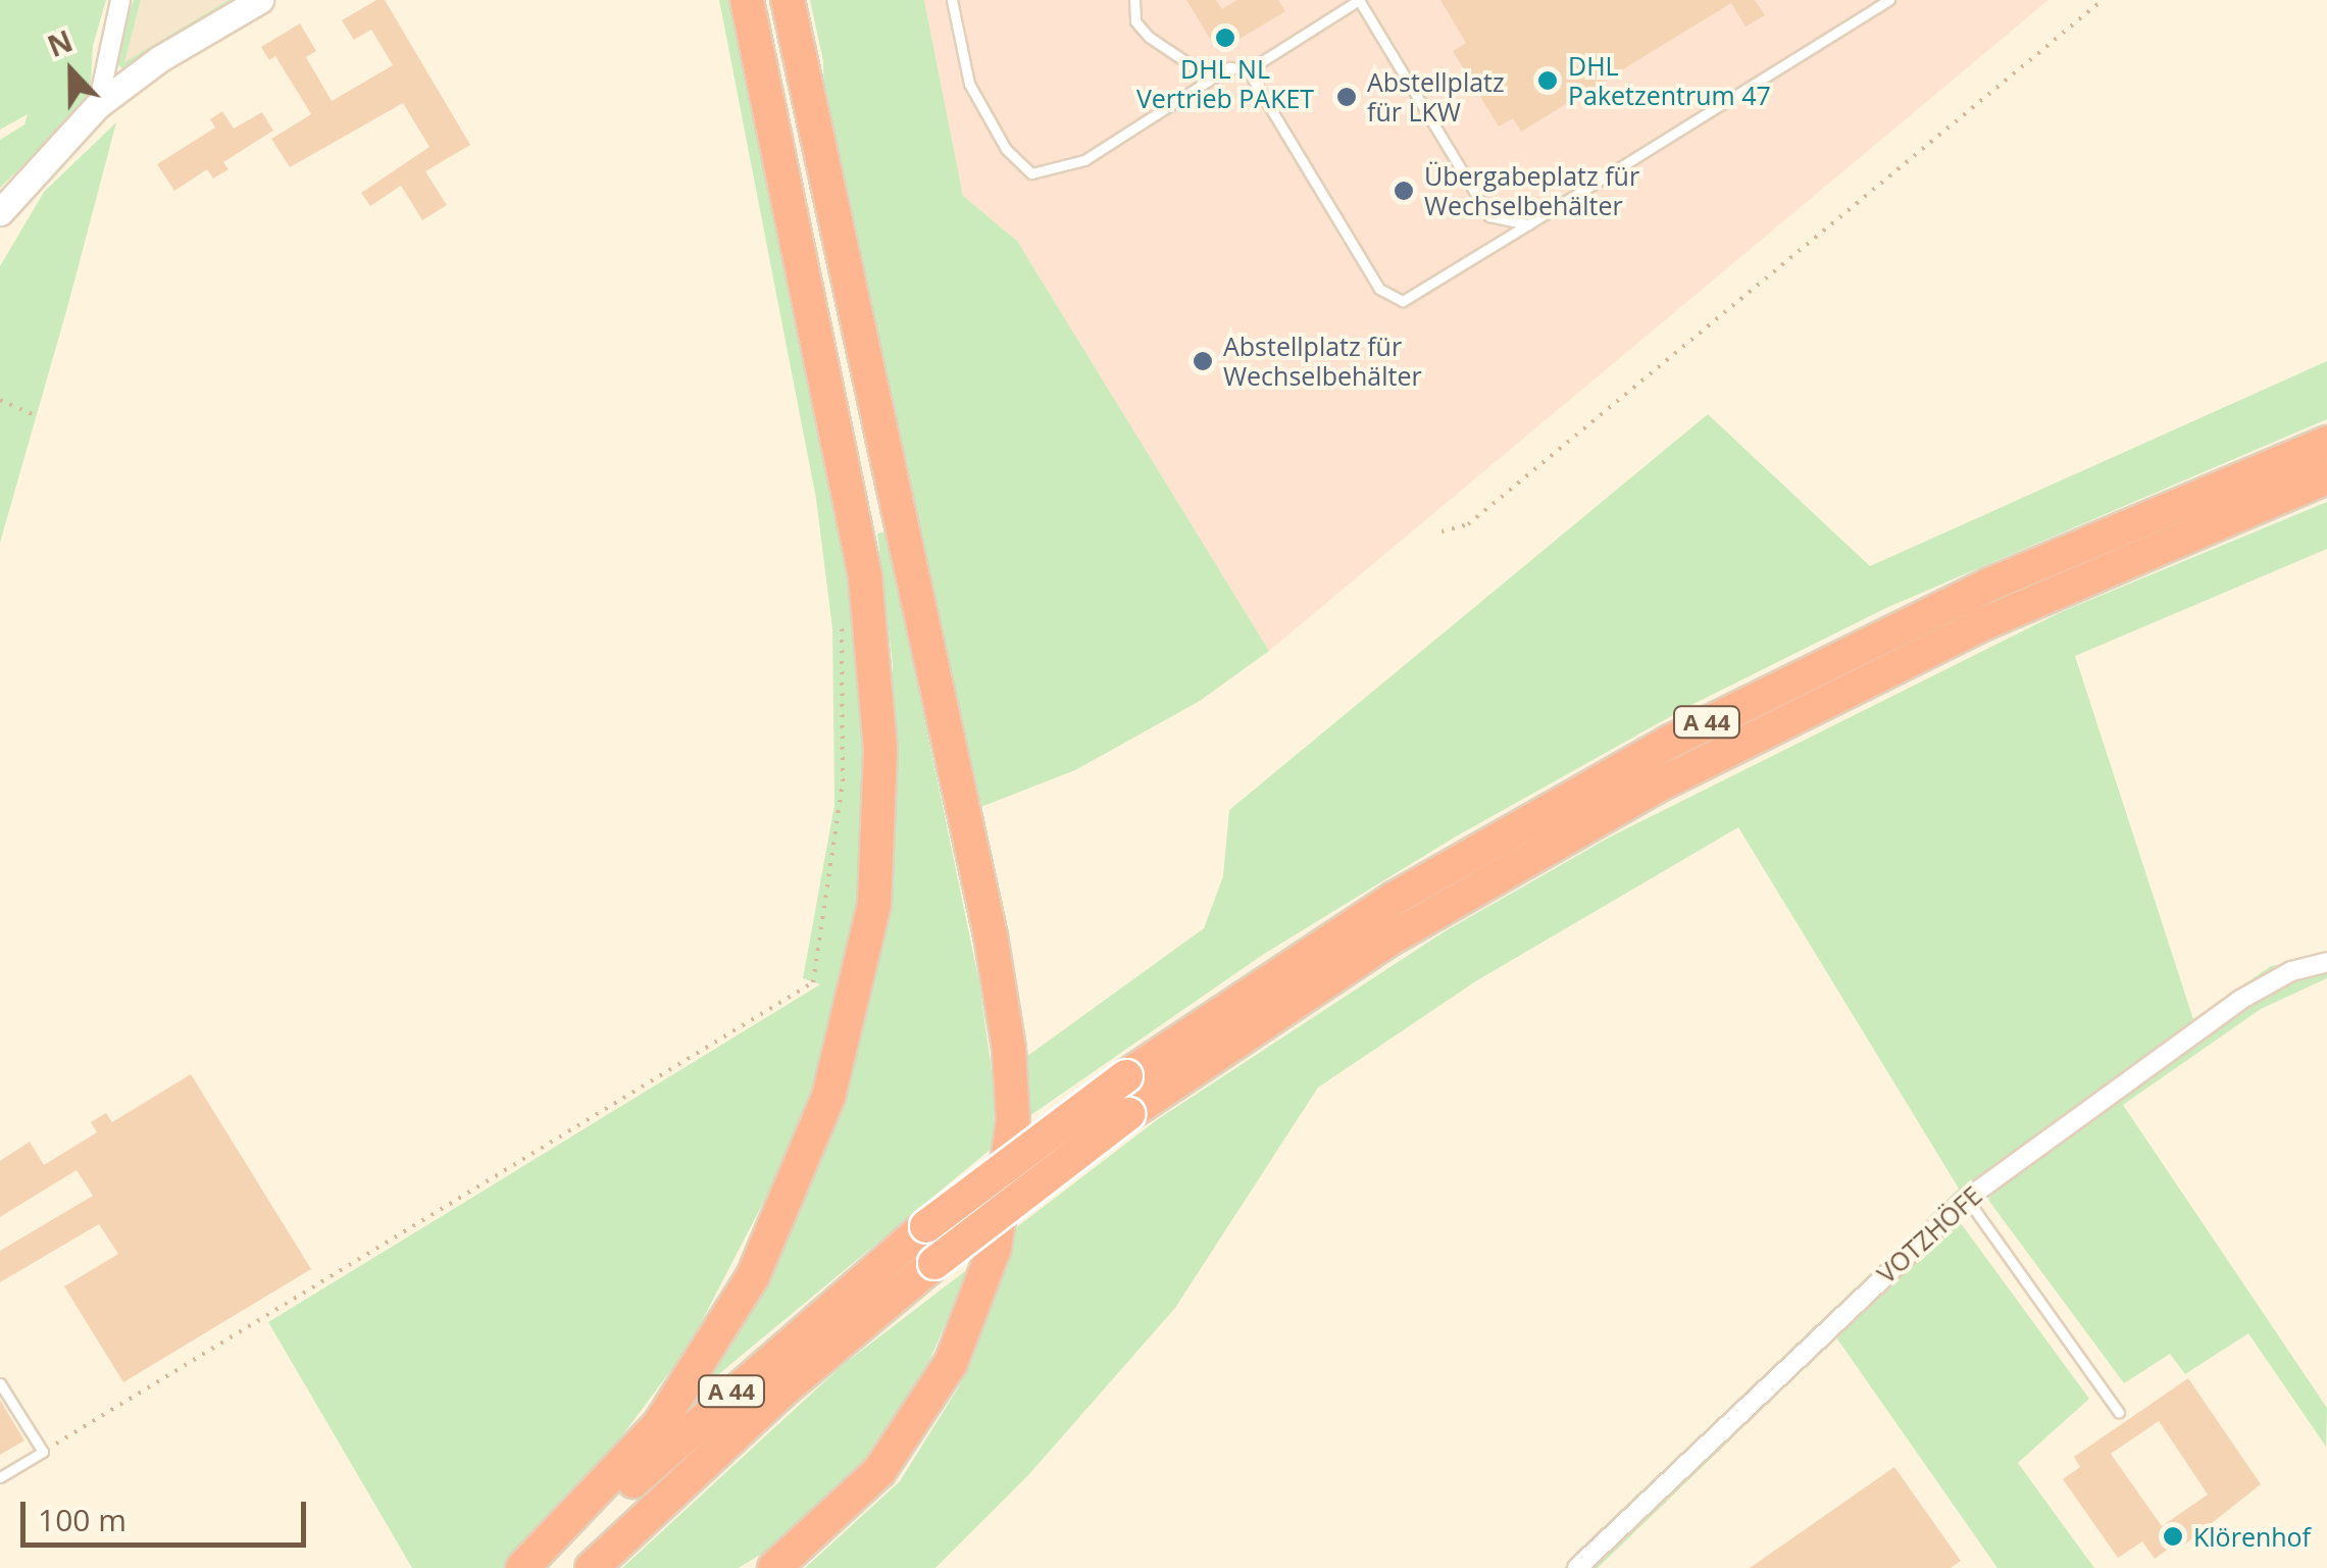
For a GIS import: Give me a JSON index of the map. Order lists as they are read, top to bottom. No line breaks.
{"streets":{"highway":["A 44"],"street":["VOTZHÖFE"]},"places":["DHL NL Vertrieb PAKET","DHL Paketzentrum 47","Abstellplatz für LKW","Übergabeplatz für Wechselbehälter","Abstellplatz für Wechselbehälter","Klörenhof"],"scale_bar":"100 m","north":"top"}
